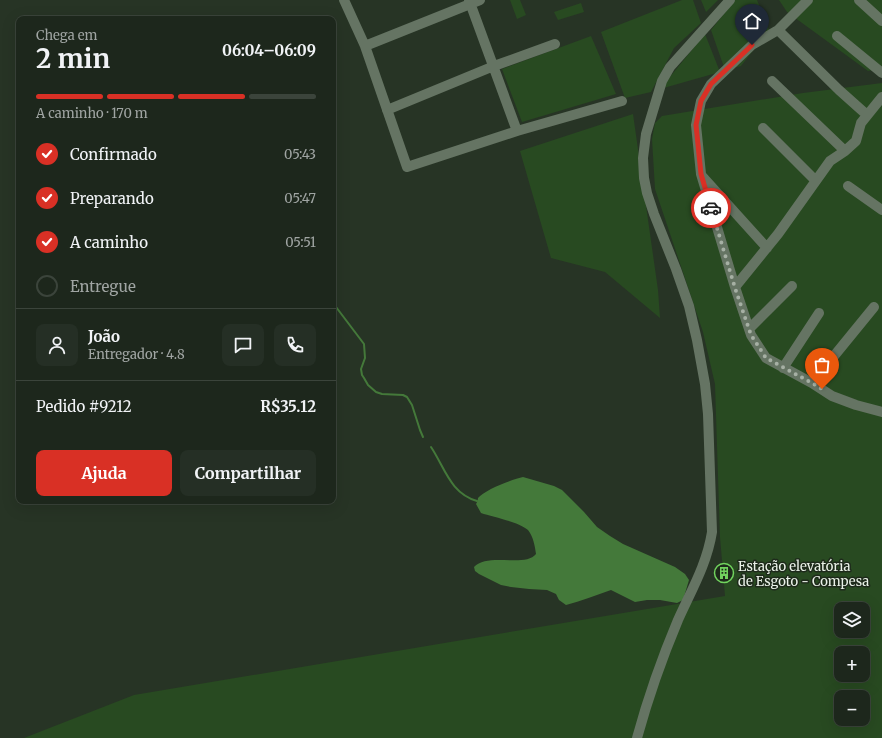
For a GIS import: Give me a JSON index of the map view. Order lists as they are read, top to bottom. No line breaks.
{"places":{"building":["Estação elevatória de Esgoto - Compesa"]},"page":{"heading":["2 min","Chega em","06:04–06:09"],"panel":["João","Entregador · 4.8","Pedido #9212","R$35.12"],"bar":"A caminho · 170 m","list":[["Confirmado","05:43"],["Preparando","05:47"],["A caminho","05:51"],"Entregue"],"buttons":["Ajuda","Compartilhar"],"map_buttons":["+","−"]}}
